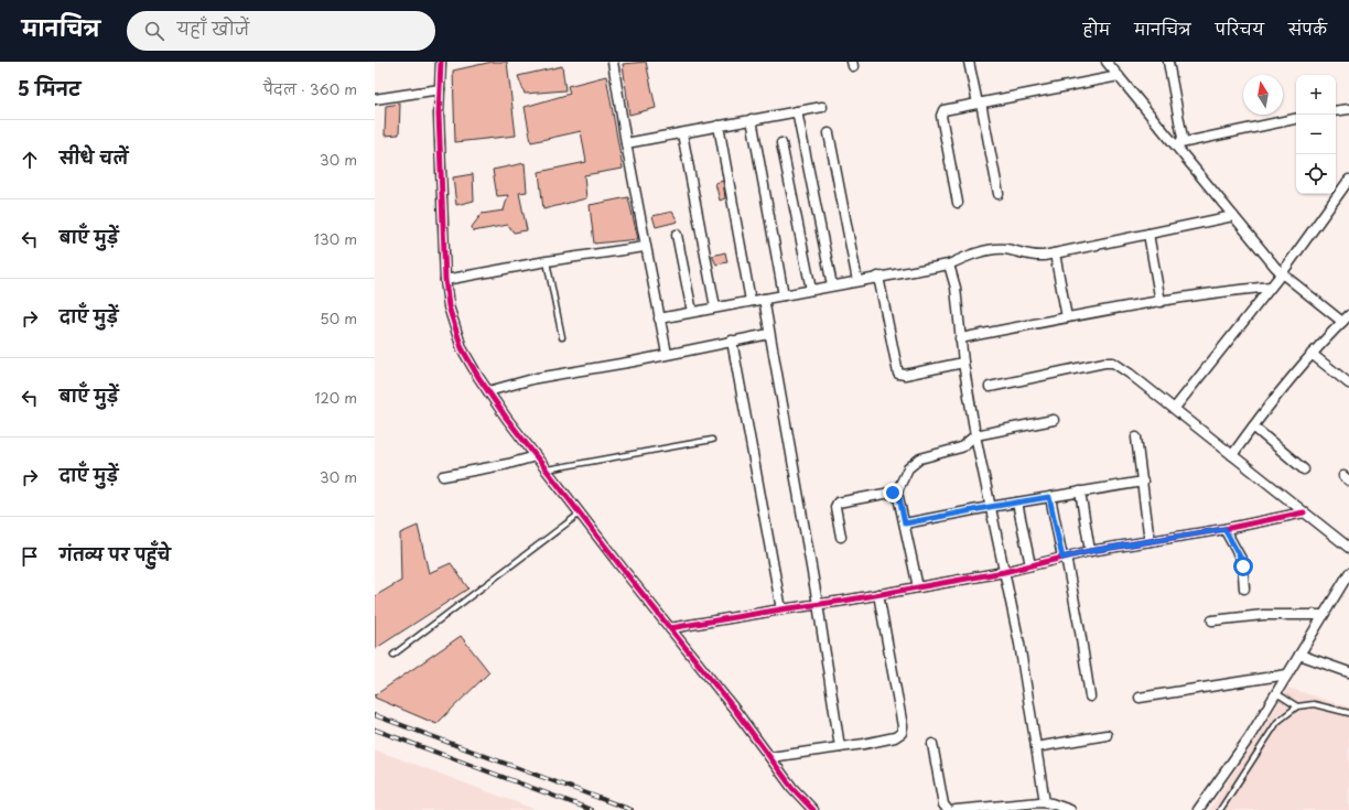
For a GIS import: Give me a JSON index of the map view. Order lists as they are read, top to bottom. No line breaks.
{"north":"top","page":{"header":"मानचित्र","search":"यहाँ खोजें","nav":["होम","मानचित्र","परिचय","संपर्क"],"heading":["5 मिनट","पैदल · 360 m"],"map_buttons":["+","−"],"list":[["सीधे चलें","30 m"],["बाएँ मुड़ें","130 m"],["दाएँ मुड़ें","50 m"],["बाएँ मुड़ें","120 m"],["दाएँ मुड़ें","30 m"],"गंतव्य पर पहुँचे"]}}
